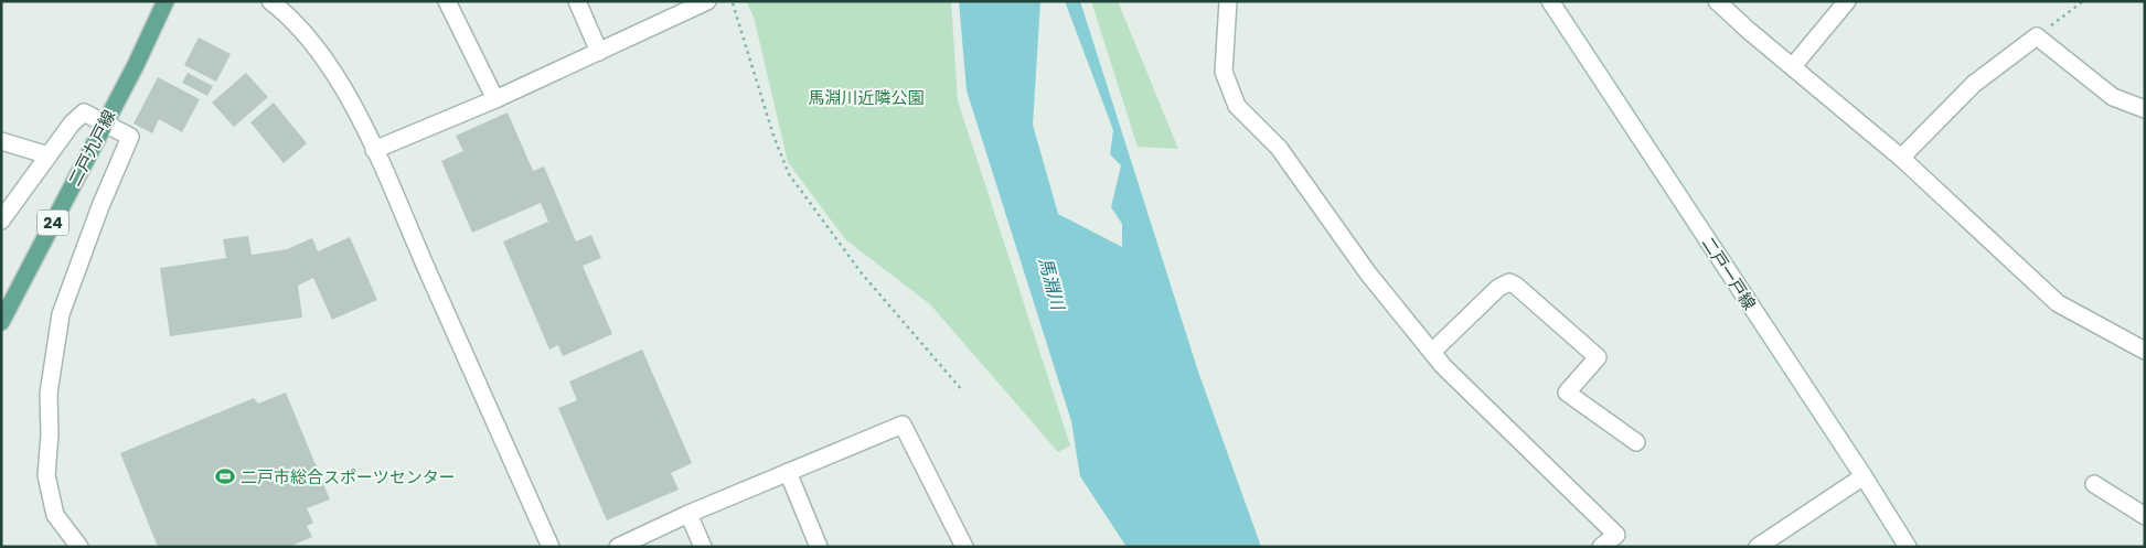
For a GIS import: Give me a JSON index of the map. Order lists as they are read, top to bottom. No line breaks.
{"streets":{"main road":["二戸九戸線","24"],"street":["二戸一戸線"]},"water":["馬淵川"],"parks":["馬淵川近隣公園"],"places":{"sports":["二戸市総合スポーツセンター"]}}
